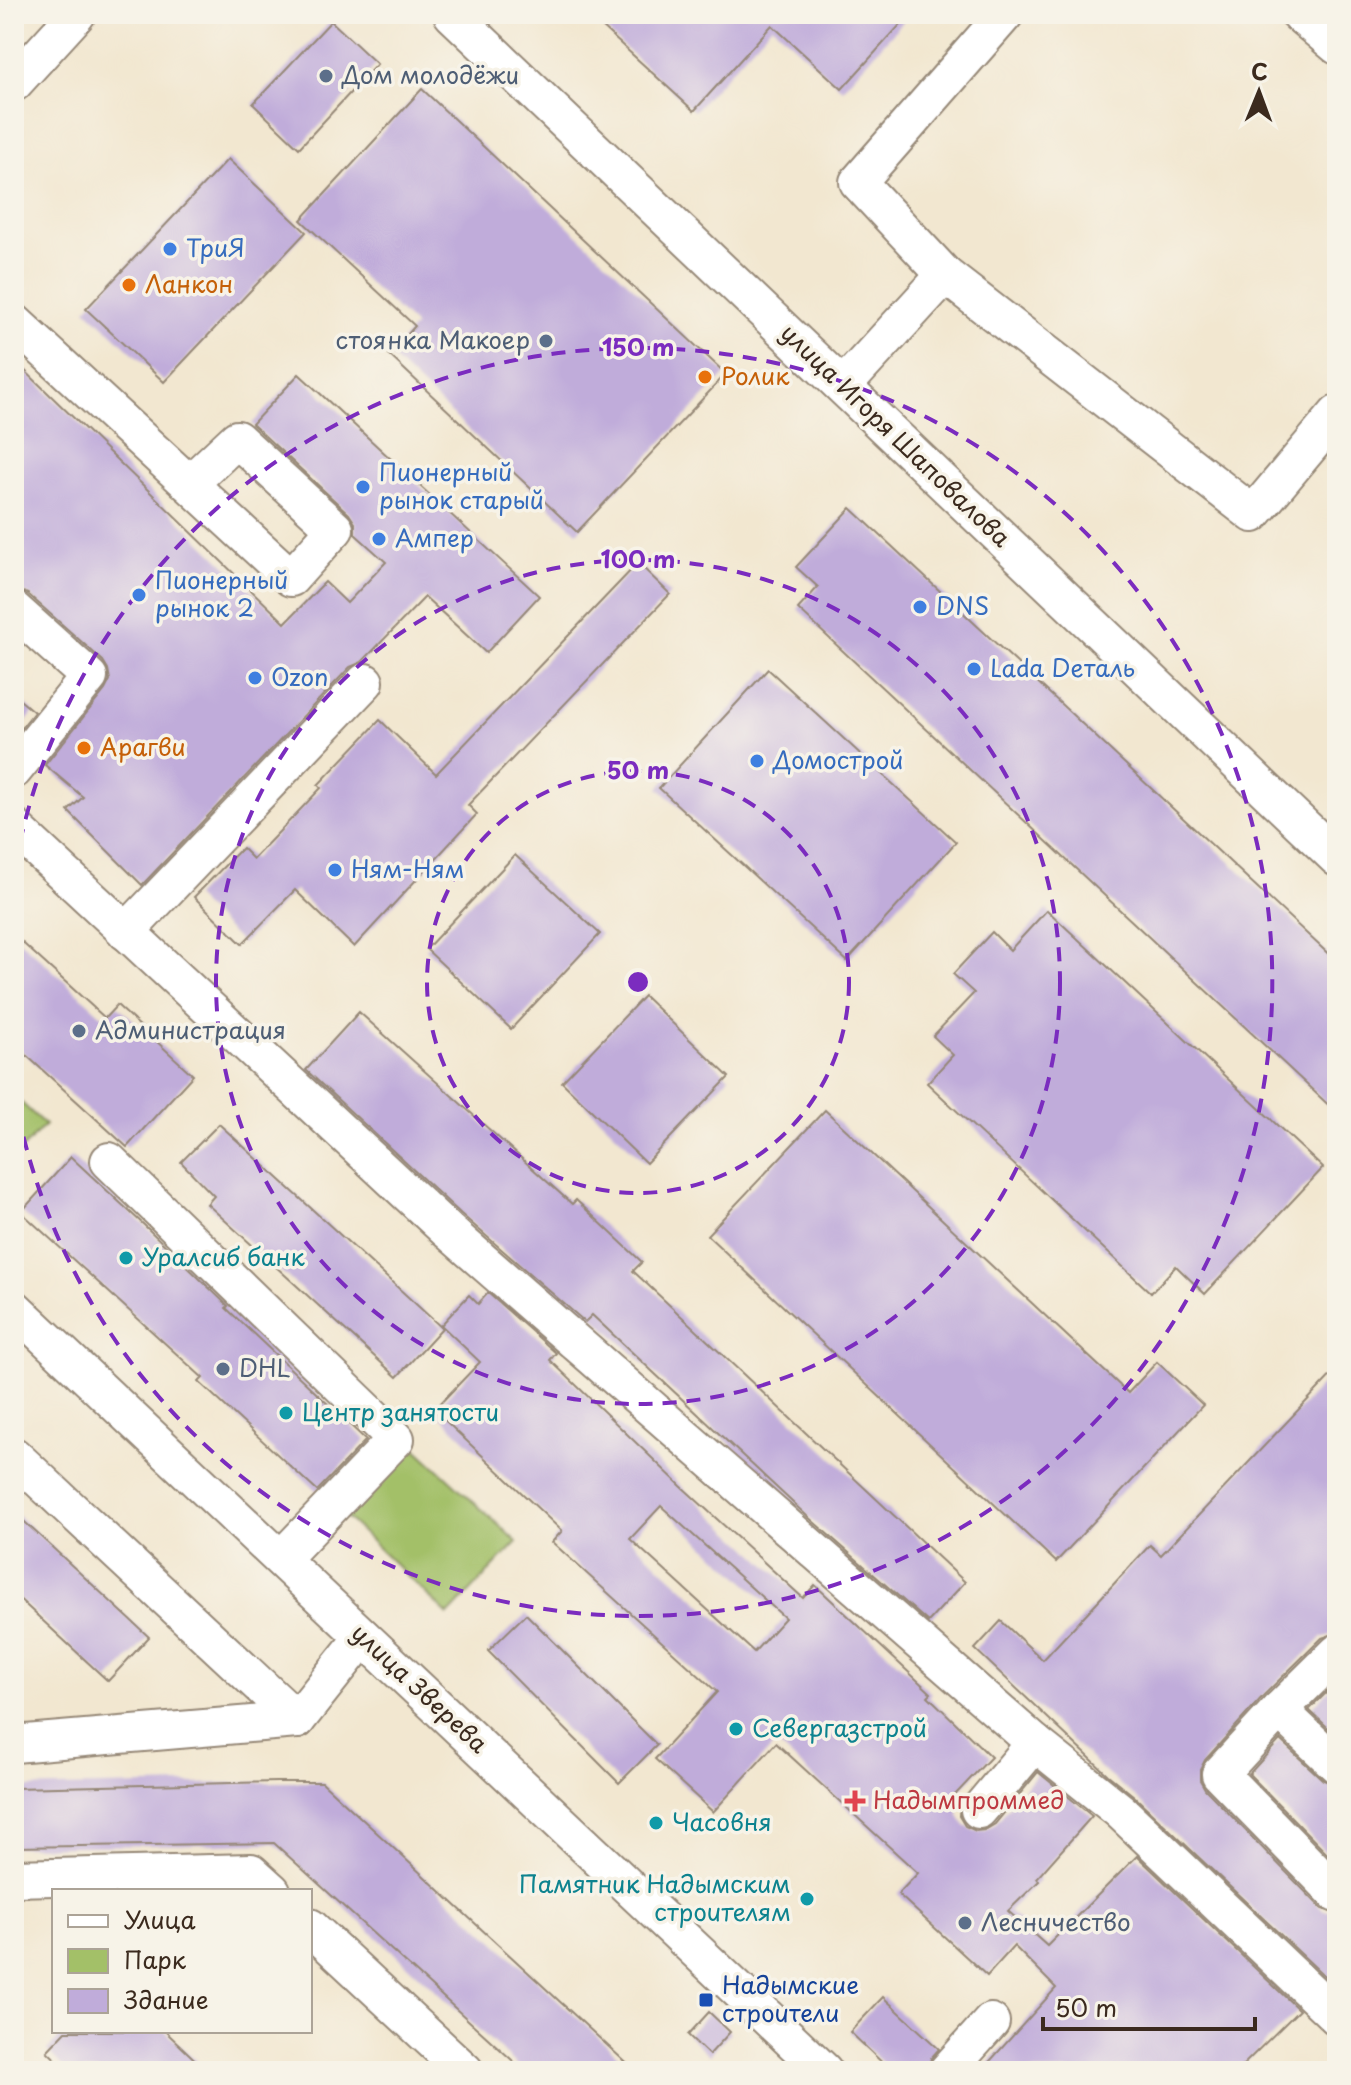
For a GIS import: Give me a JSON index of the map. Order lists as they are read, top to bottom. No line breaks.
{"streets":{"street":["улица Игоря Шаповалова","улица Зверева"]},"places":{"other":["Дом молодёжи","ТриЯ","Ланкон","стоянка Макоер","Ролик","Пионерный рынок старый","Ампер","Пионерный рынок 2","DNS","Lada Dеталь","Ozon","Арагви","Домострой","Ням-Ням","Администрация","Уралсиб банк","DHL","Центр занятости","Севергазстрой","Часовня","Памятник Надымским строителям","Лесничество"],"health":["Надымпроммед"],"transit":["Надымские строители"]},"legend":["Улица","Парк","Здание"],"scale_bar":"50 m","north":"top","rings":["150 m","100 m","50 m"]}
